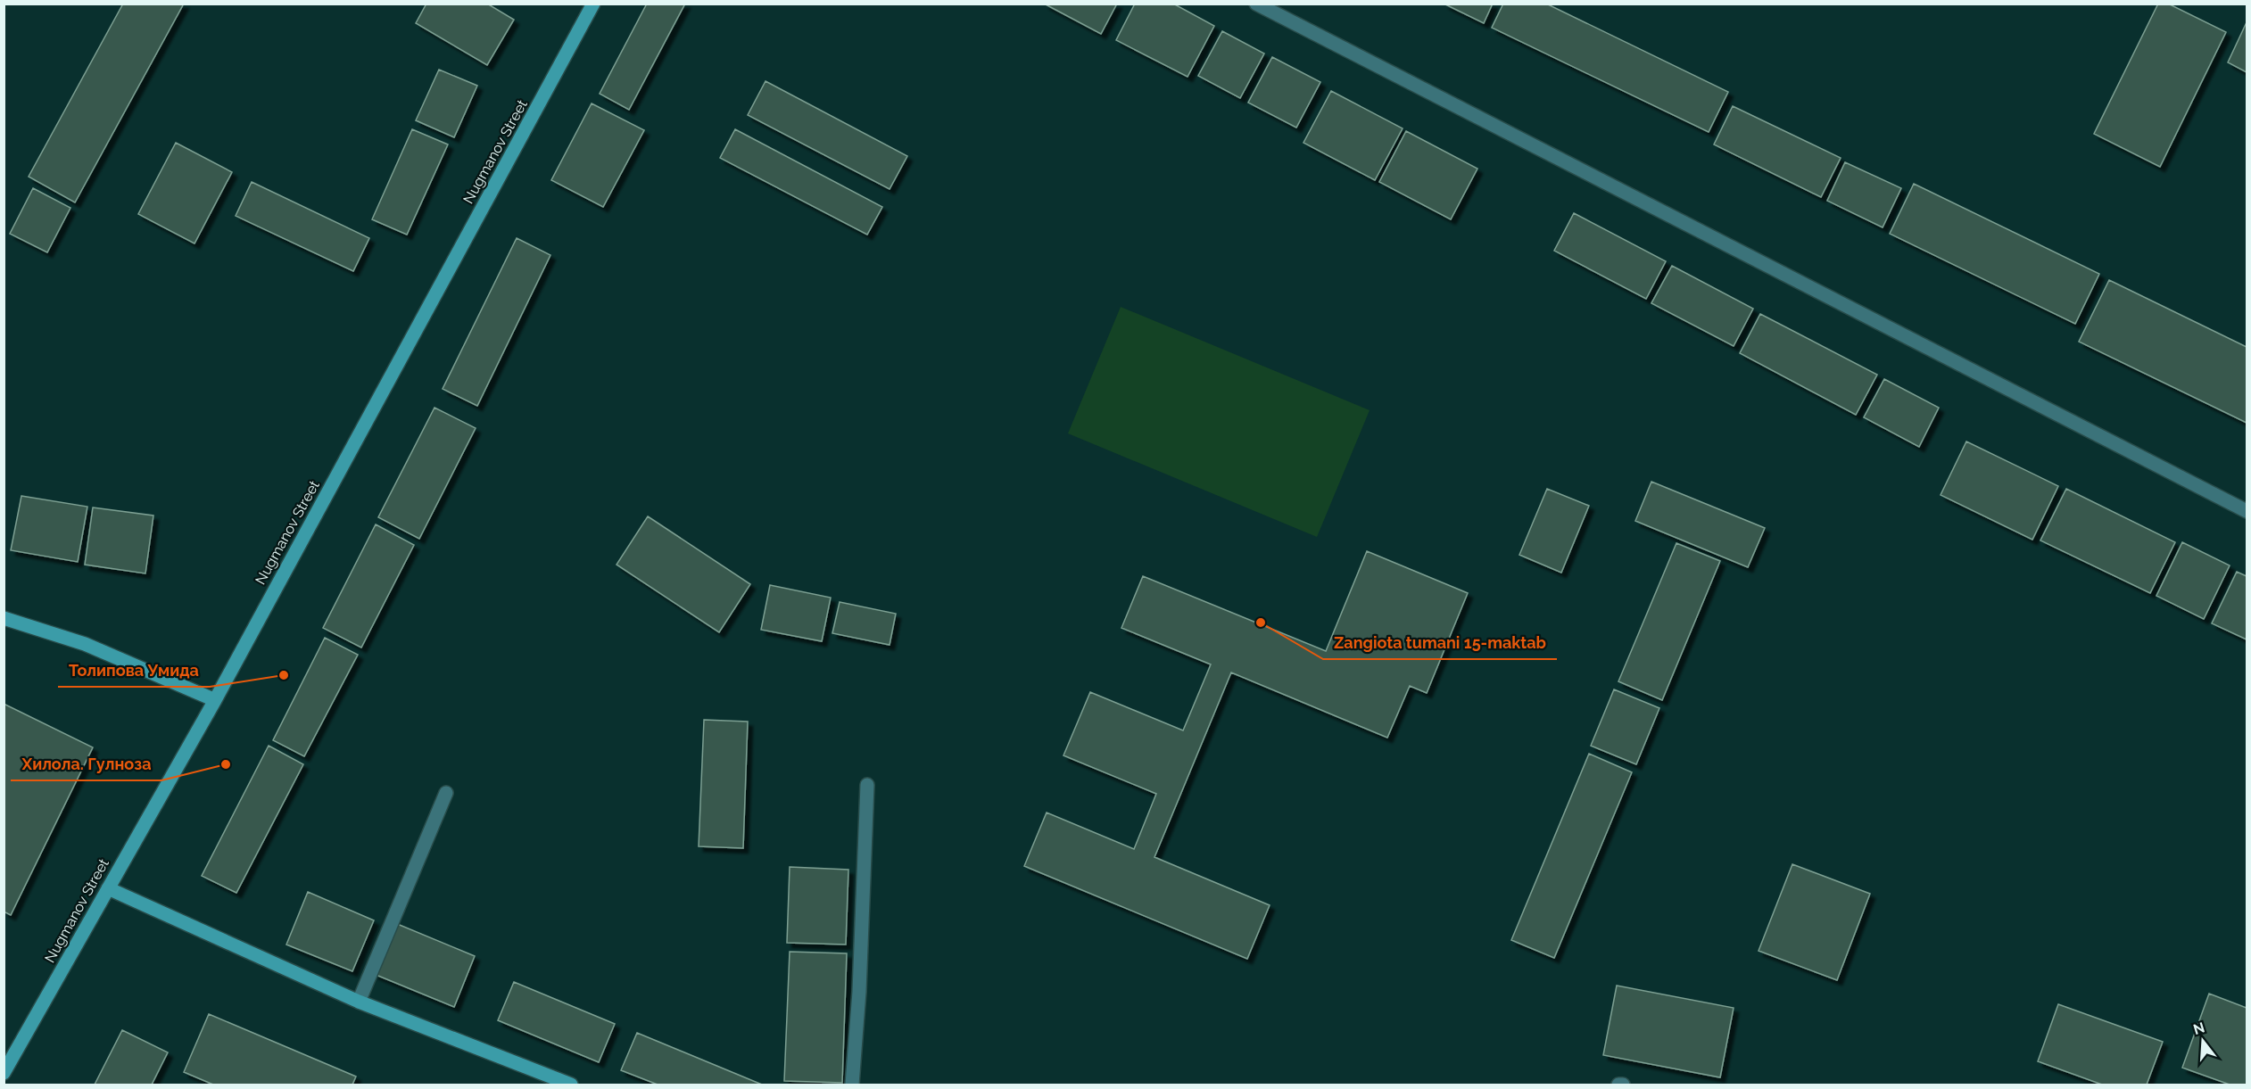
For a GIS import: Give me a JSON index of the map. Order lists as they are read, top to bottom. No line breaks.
{"streets":{"main road":["Nugmanov Street"]},"places":["Zangiota tumani 15-maktab","Толипова Умида","Хилола. Гулноза"],"north":"top"}
